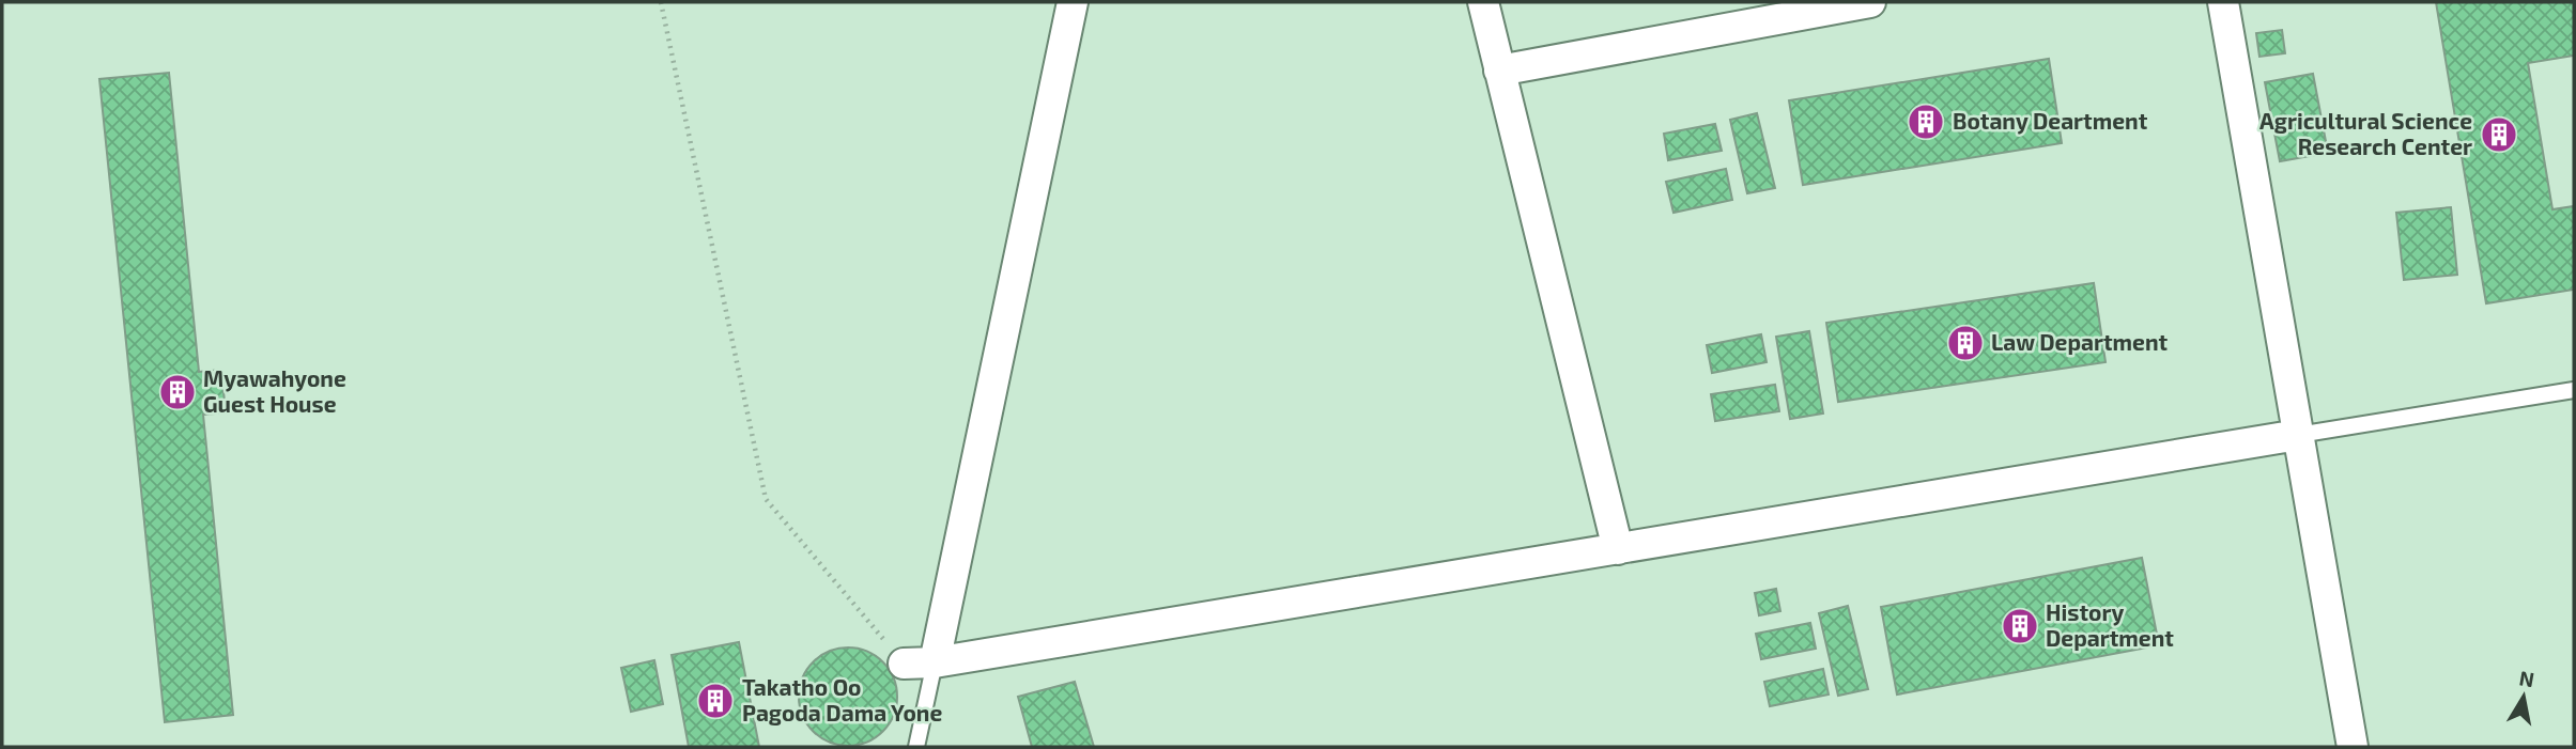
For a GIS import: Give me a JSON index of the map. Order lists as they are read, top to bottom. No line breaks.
{"places":{"building":["Botany Deartment","Agricultural Science Research Center","Law Department","Myawahyone Guest House","History Department","Takatho Oo Pagoda Dama Yone"]},"north":"top"}
